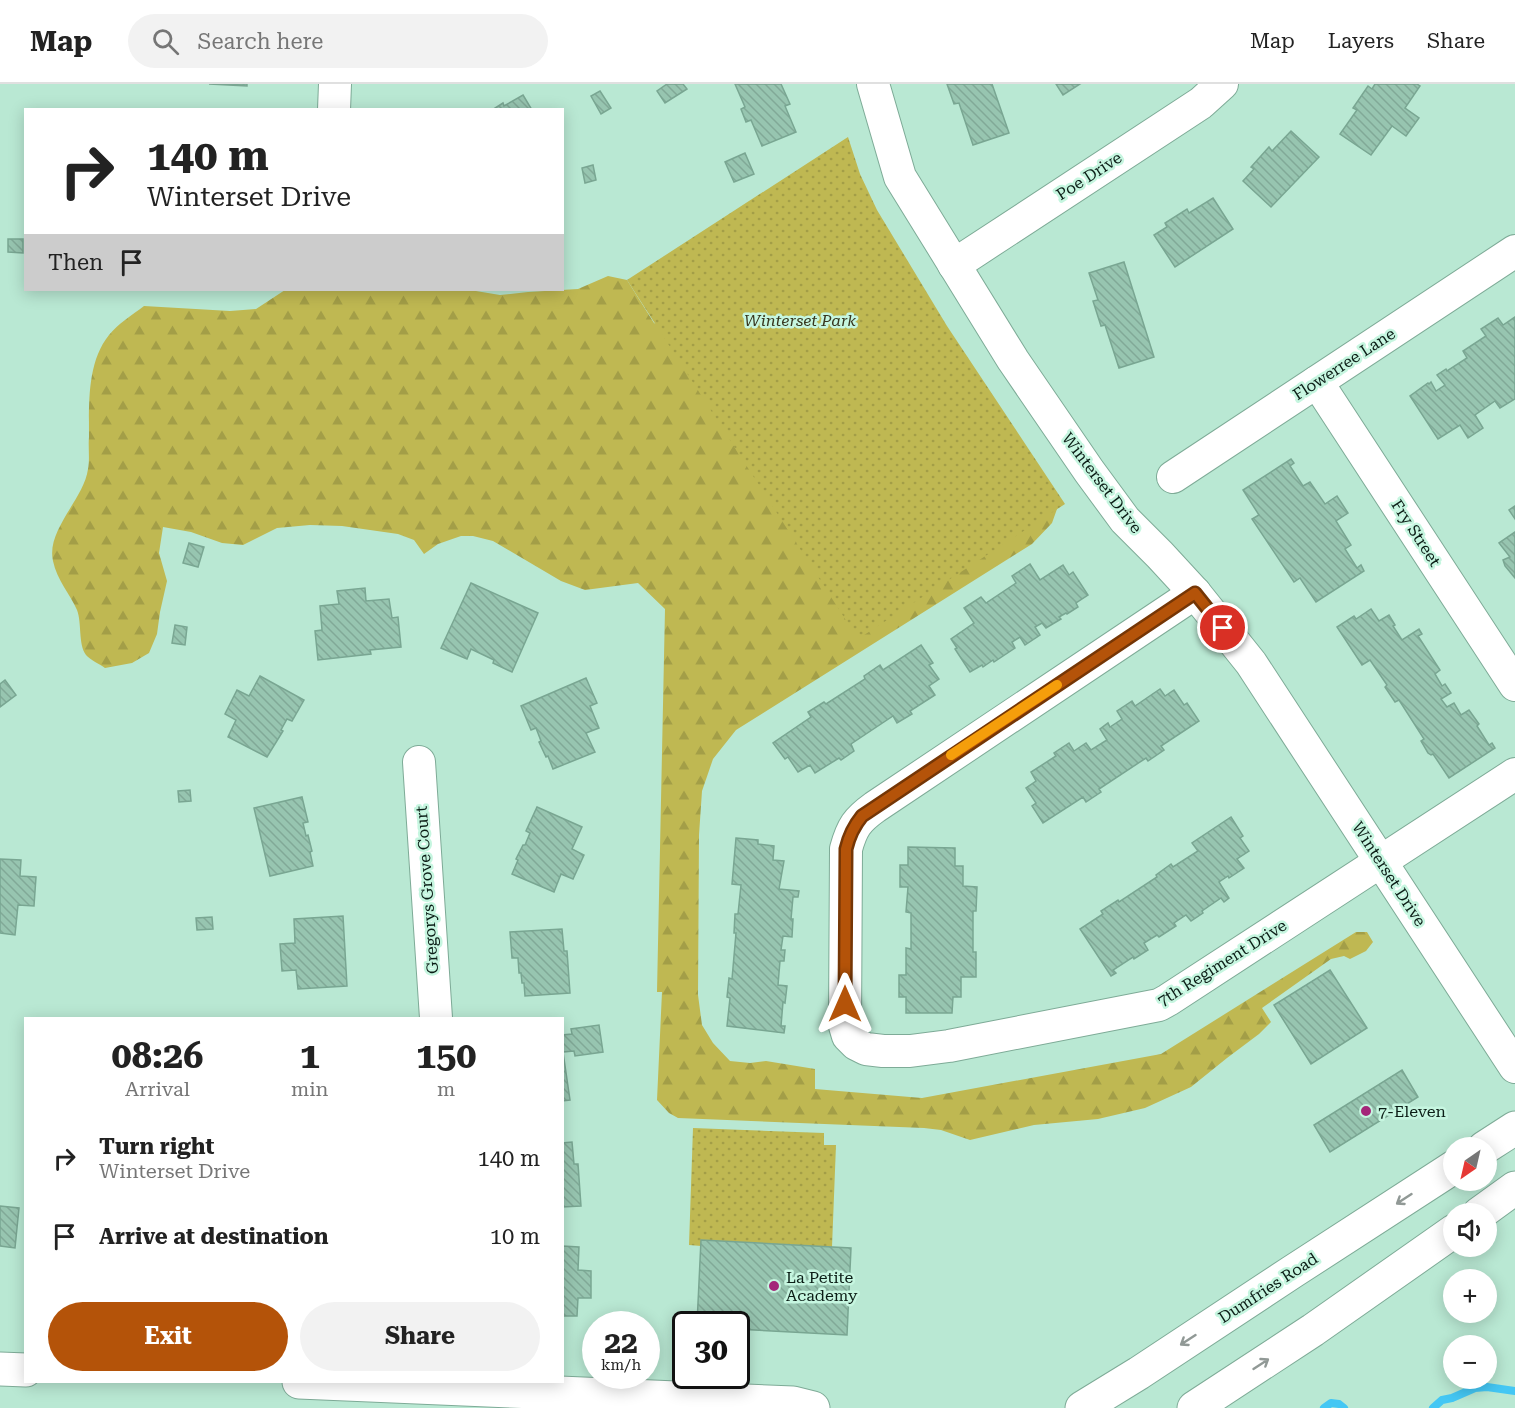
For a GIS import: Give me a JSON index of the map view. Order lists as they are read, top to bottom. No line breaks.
{"streets":{"main road":["Dumfries Road"],"street":["Poe Drive","Flowerree Lane","Winterset Drive","Fry Street","Gregorys Grove Court","7th Regiment Drive"]},"crossings":[["Poe Drive","Winterset Drive"],["Flowerree Lane","Fry Street"],["Winterset Drive","7th Regiment Drive"]],"parks":["Winterset Park"],"places":["7-Eleven","La Petite Academy"],"north":"bottom left","page":{"header":"Map","search":"Search here","nav":["Map","Layers","Share"],"turn":["140 m","Winterset Drive"],"then":"Then","eta":["08:26","Arrival","1","min","150","m"],"list":[{"name":"Turn right","note":"Winterset Drive","value":"140 m"},{"name":"Arrive at destination","value":"10 m"}],"map_buttons":["+","−"],"buttons":["Exit","Share"],"speed":"22 km/h","limit":"30"}}
